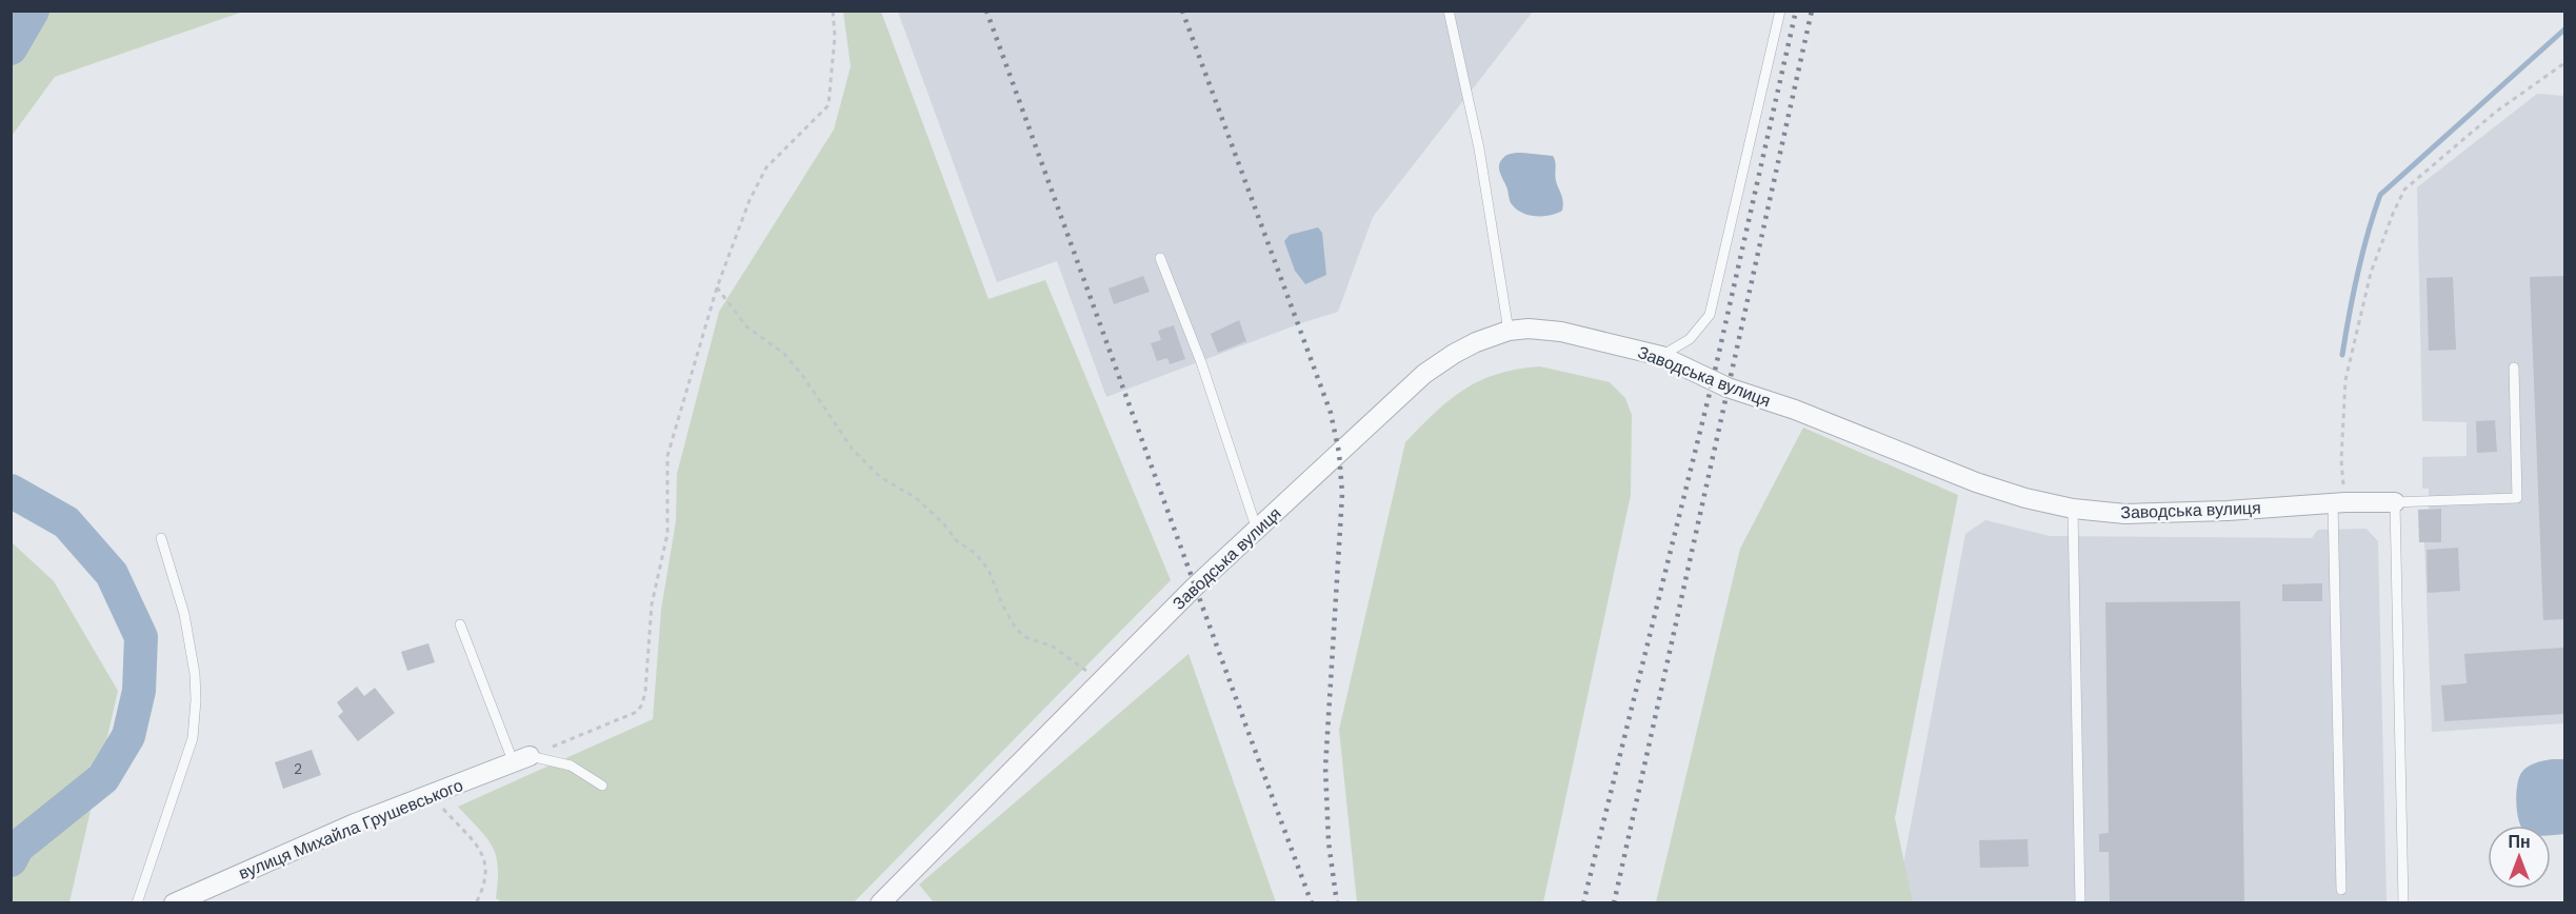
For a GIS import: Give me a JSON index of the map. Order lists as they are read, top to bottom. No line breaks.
{"streets":{"street":["Заводська вулиця","вулиця Михайла Грушевського"]},"house_numbers":["2"],"north":"top"}
